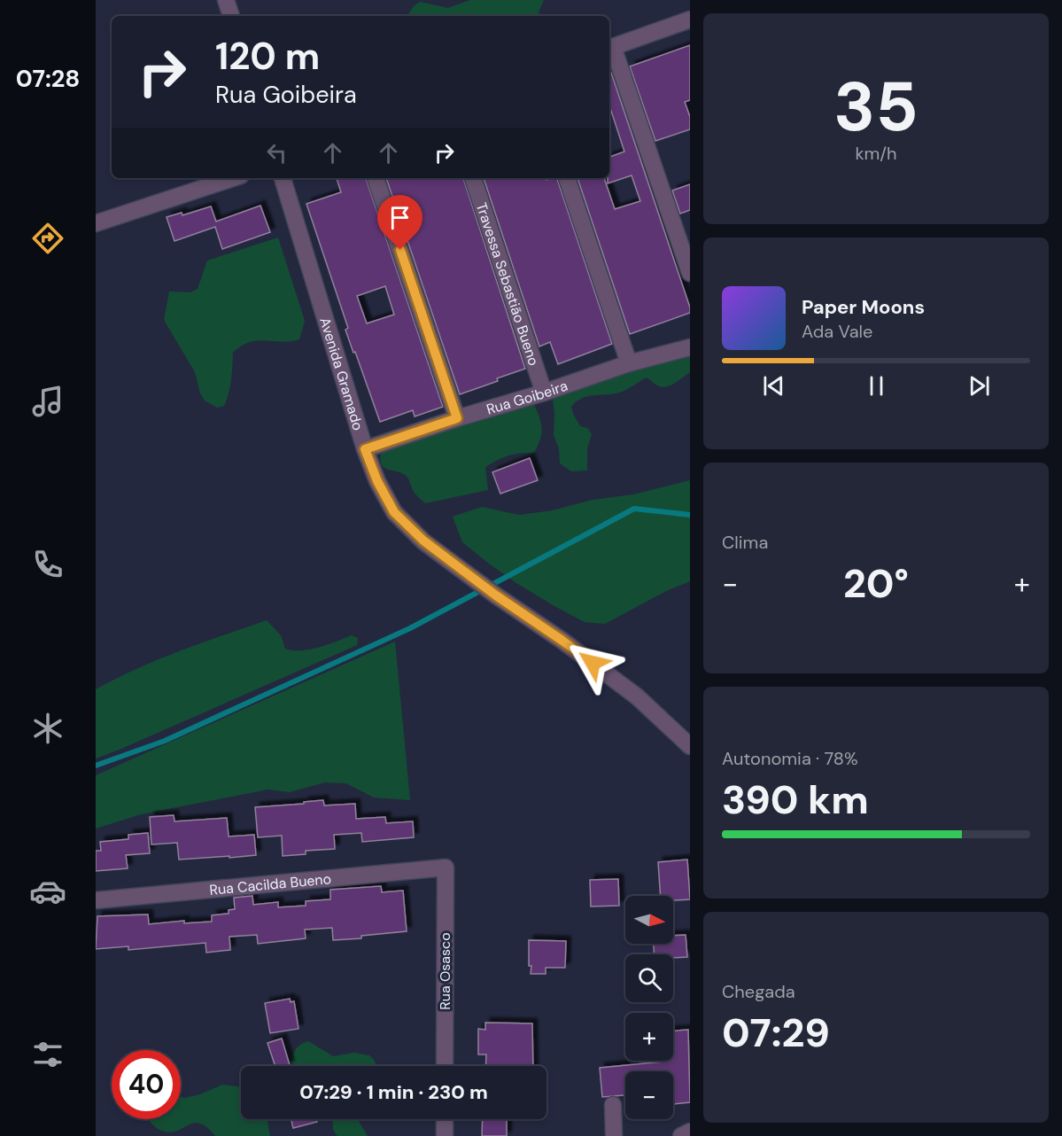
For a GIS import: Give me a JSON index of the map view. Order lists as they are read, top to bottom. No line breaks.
{"streets":{"street":["Travessa Sebastião Bueno","Avenida Gramado","Rua Goibeira","Rua Cacilda Bueno","Rua Osasco"]},"crossings":[["Travessa Sebastião Bueno","Rua Goibeira"],["Avenida Gramado","Rua Goibeira"],["Rua Cacilda Bueno","Rua Osasco"]],"north":"right","page":{"tabs":"07:28","tile":[["35","km/h"],"Clima",["Autonomia · 78%","390 km"],["Chegada","07:29"]],"turn":["120 m","Rua Goibeira"],"song":["Paper Moons","Ada Vale"],"heat":["−","20°","+"],"map_buttons":["+","−"],"limit":"40","trip":"07:29 · 1 min · 230 m"}}
